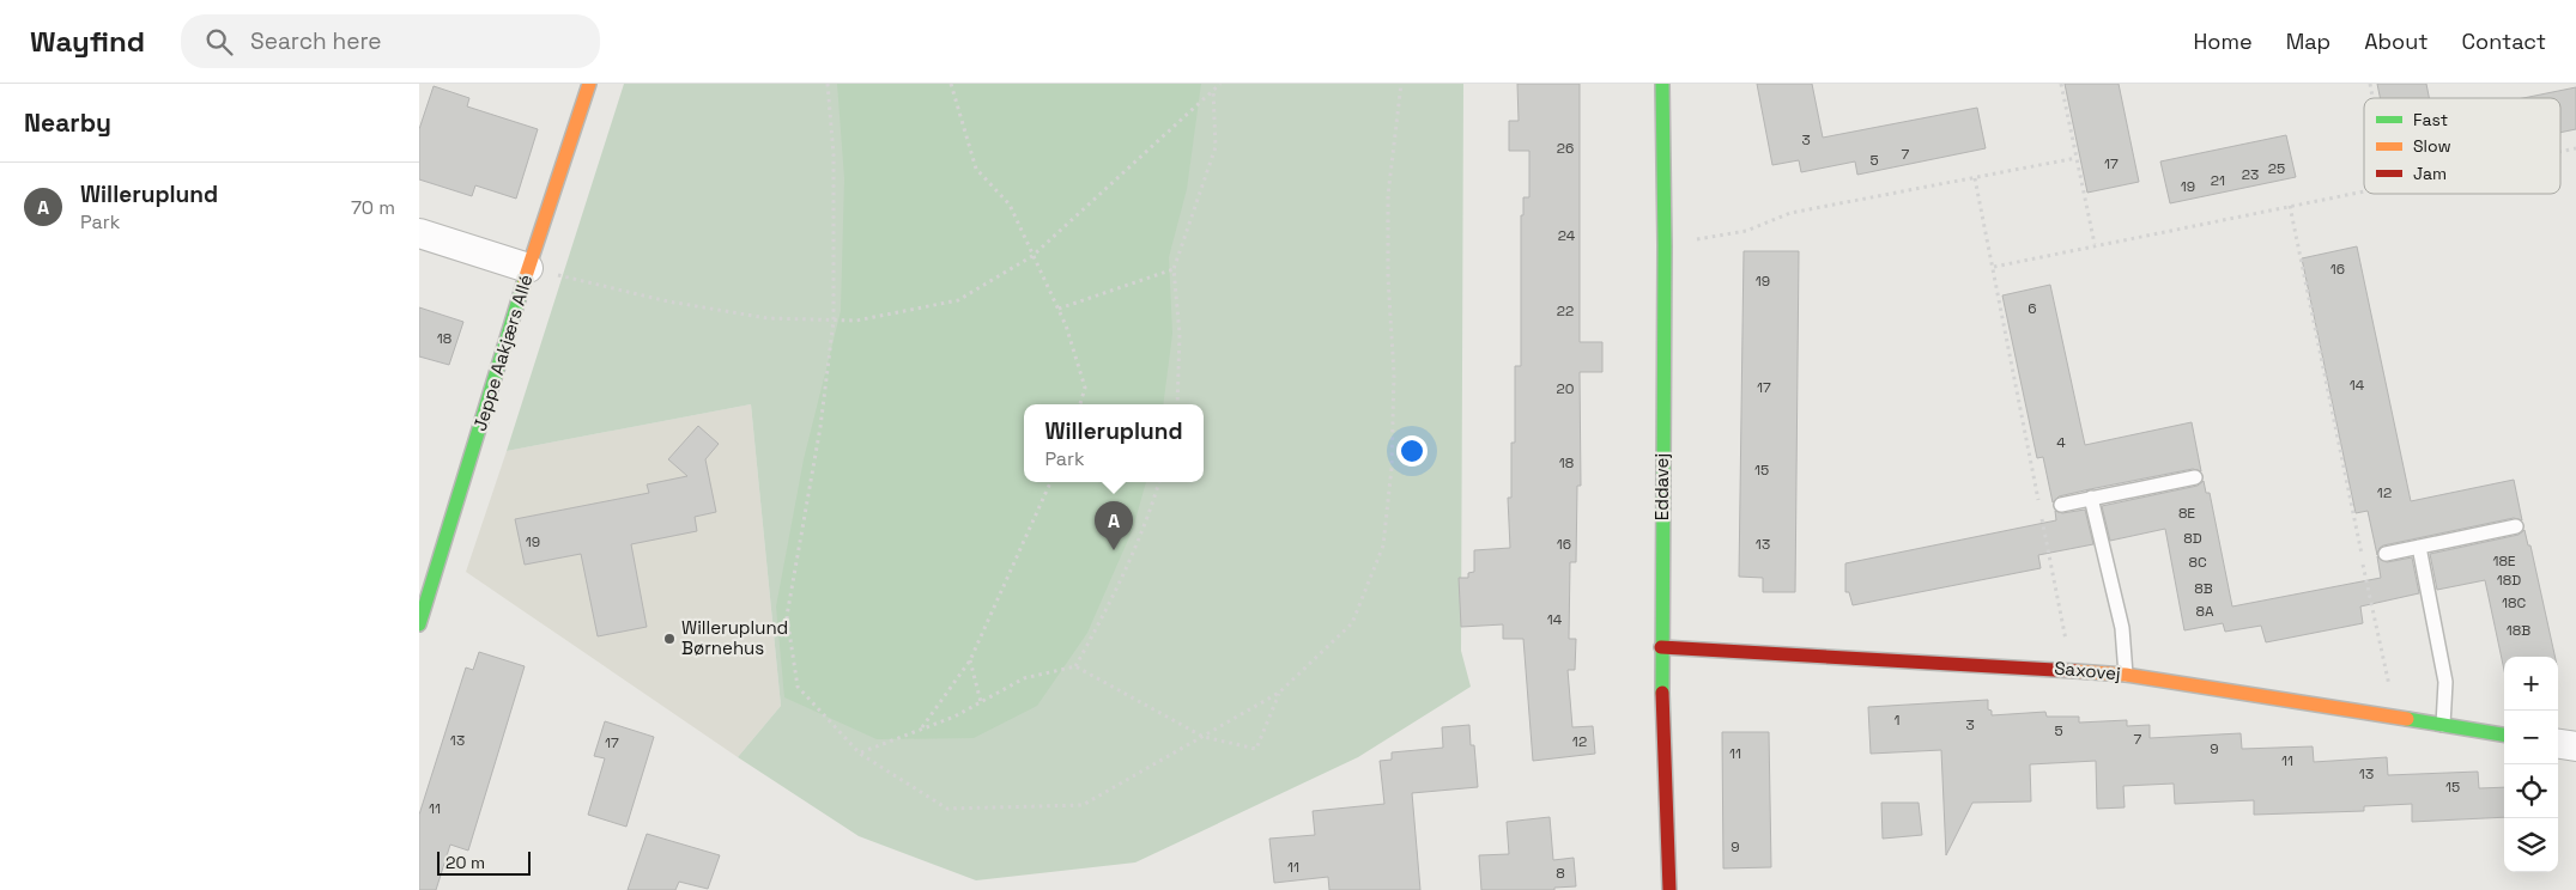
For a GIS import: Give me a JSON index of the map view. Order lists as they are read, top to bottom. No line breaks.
{"streets":{"street":["Jeppe Aakjærs Allé","Eddavej","Saxovej"]},"crossings":[["Eddavej","Saxovej"]],"places":["Willeruplund Børnehus"],"house_numbers":["3","26","7","5","17","25","23","21","19","24","16","19","6","22","18","14","17","20","4","18","15","12","8E","8D","19","16","13","18E","8C","18D","8B","18C","8A","14","18B","1","3","5","7","13","12","17","9","11","11","13","15","11","9","11","8"],"legend":["Fast","Slow","Jam"],"scale_bar":"20 m","page":{"header":"Wayfind","search":"Search here","nav":["Home","Map","About","Contact"],"heading":"Nearby","list":[{"mark":"A","name":"Willeruplund","note":"Park","value":"70 m"}],"popup":["Willeruplund","Park"],"pins":"A","map_buttons":["+","−"],"scale":"20 m"}}
